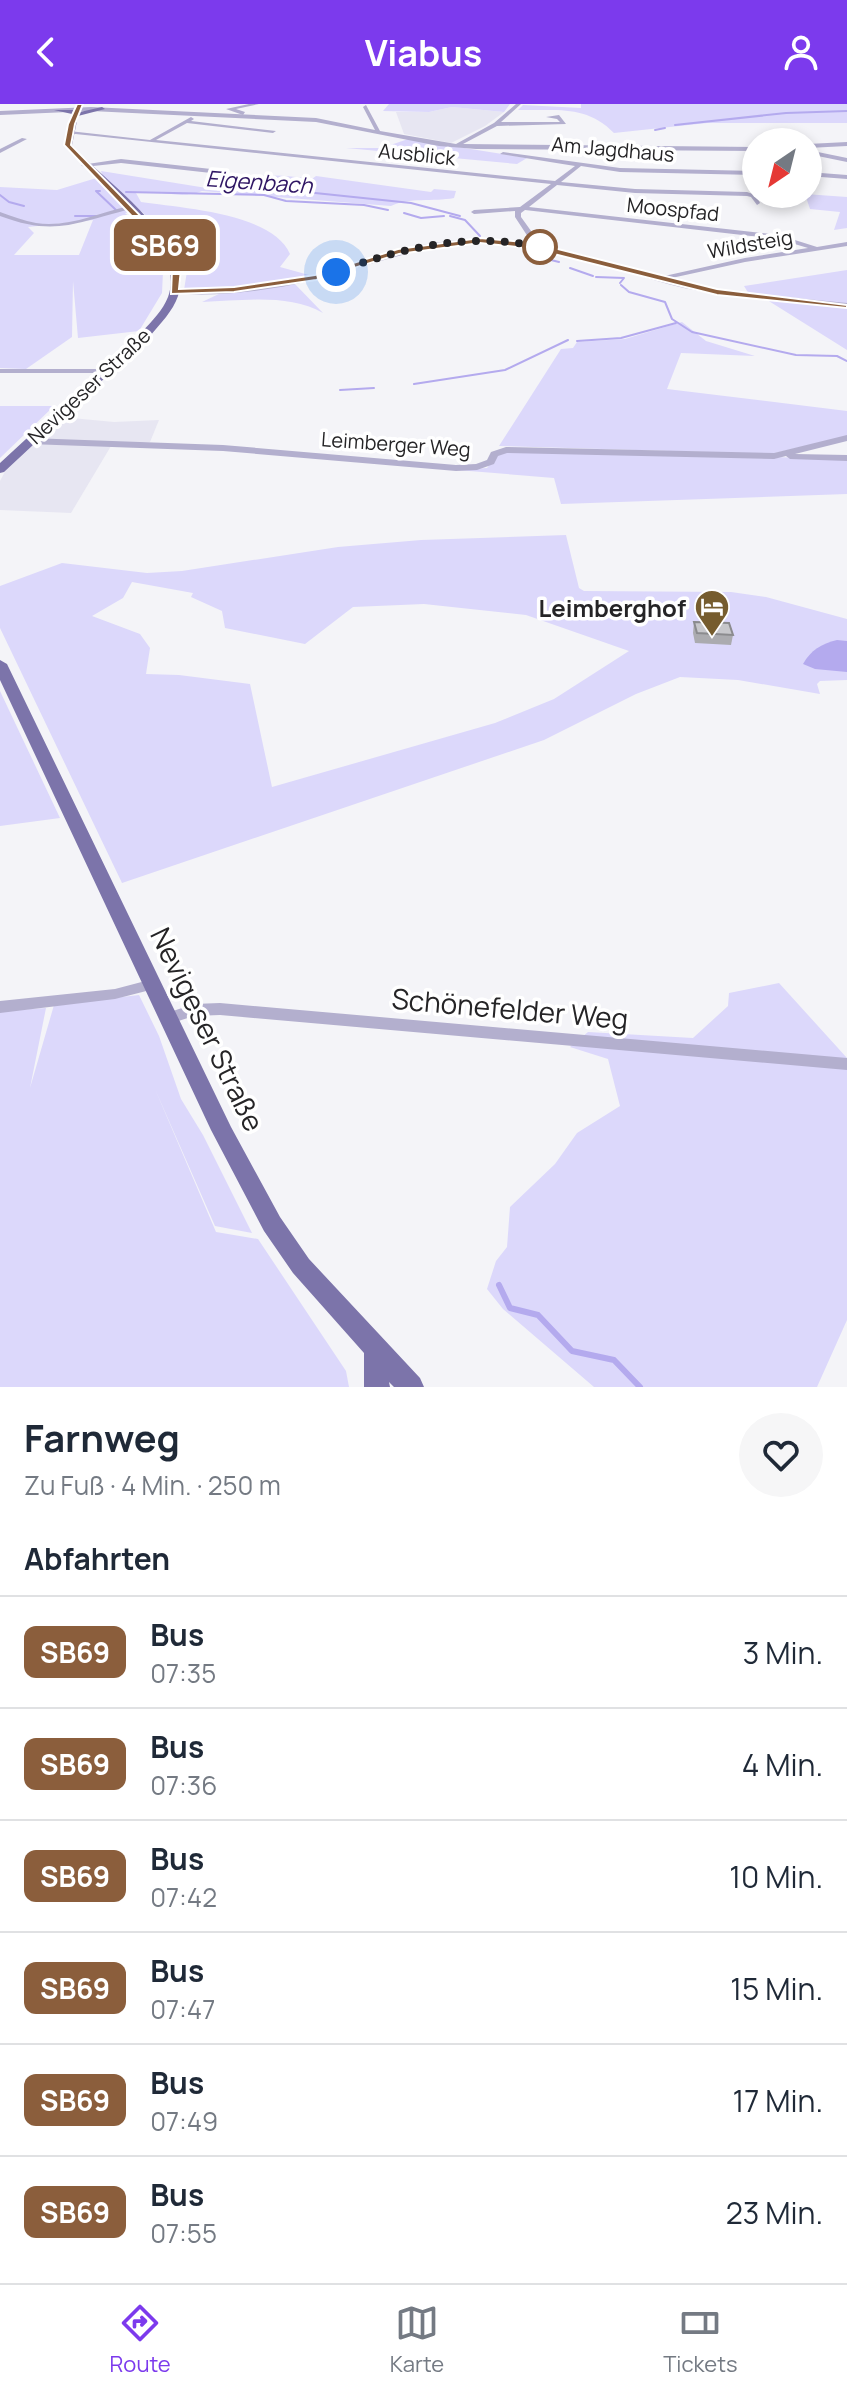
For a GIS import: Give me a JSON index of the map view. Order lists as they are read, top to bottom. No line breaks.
{"streets":{"main road":["Nevigeser Straße"],"street":["Am Jagdhaus","Ausblick","Moospfad","Wildsteig","Leimberger Weg","Schönefelder Weg"]},"crossings":[["Moospfad","Wildsteig"],["Nevigeser Straße","Leimberger Weg"],["Nevigeser Straße","Schönefelder Weg"]],"water":["Eigenbach"],"places":{"hotel":["Leimberghof"]},"lines":["bus line SB69"],"north":"bottom left","page":{"header":"Viabus","on_map":"SB69","heading":[["Farnweg","Zu Fuß · 4 Min. · 250 m"],"Abfahrten"],"list":[{"mark":"SB69","name":"Bus","note":"07:35","value":"3 Min."},{"mark":"SB69","name":"Bus","note":"07:36","value":"4 Min."},{"mark":"SB69","name":"Bus","note":"07:42","value":"10 Min."},{"mark":"SB69","name":"Bus","note":"07:47","value":"15 Min."},{"mark":"SB69","name":"Bus","note":"07:49","value":"17 Min."},{"mark":"SB69","name":"Bus","note":"07:55","value":"23 Min."}],"tabs":["Route","Karte","Tickets"]}}
